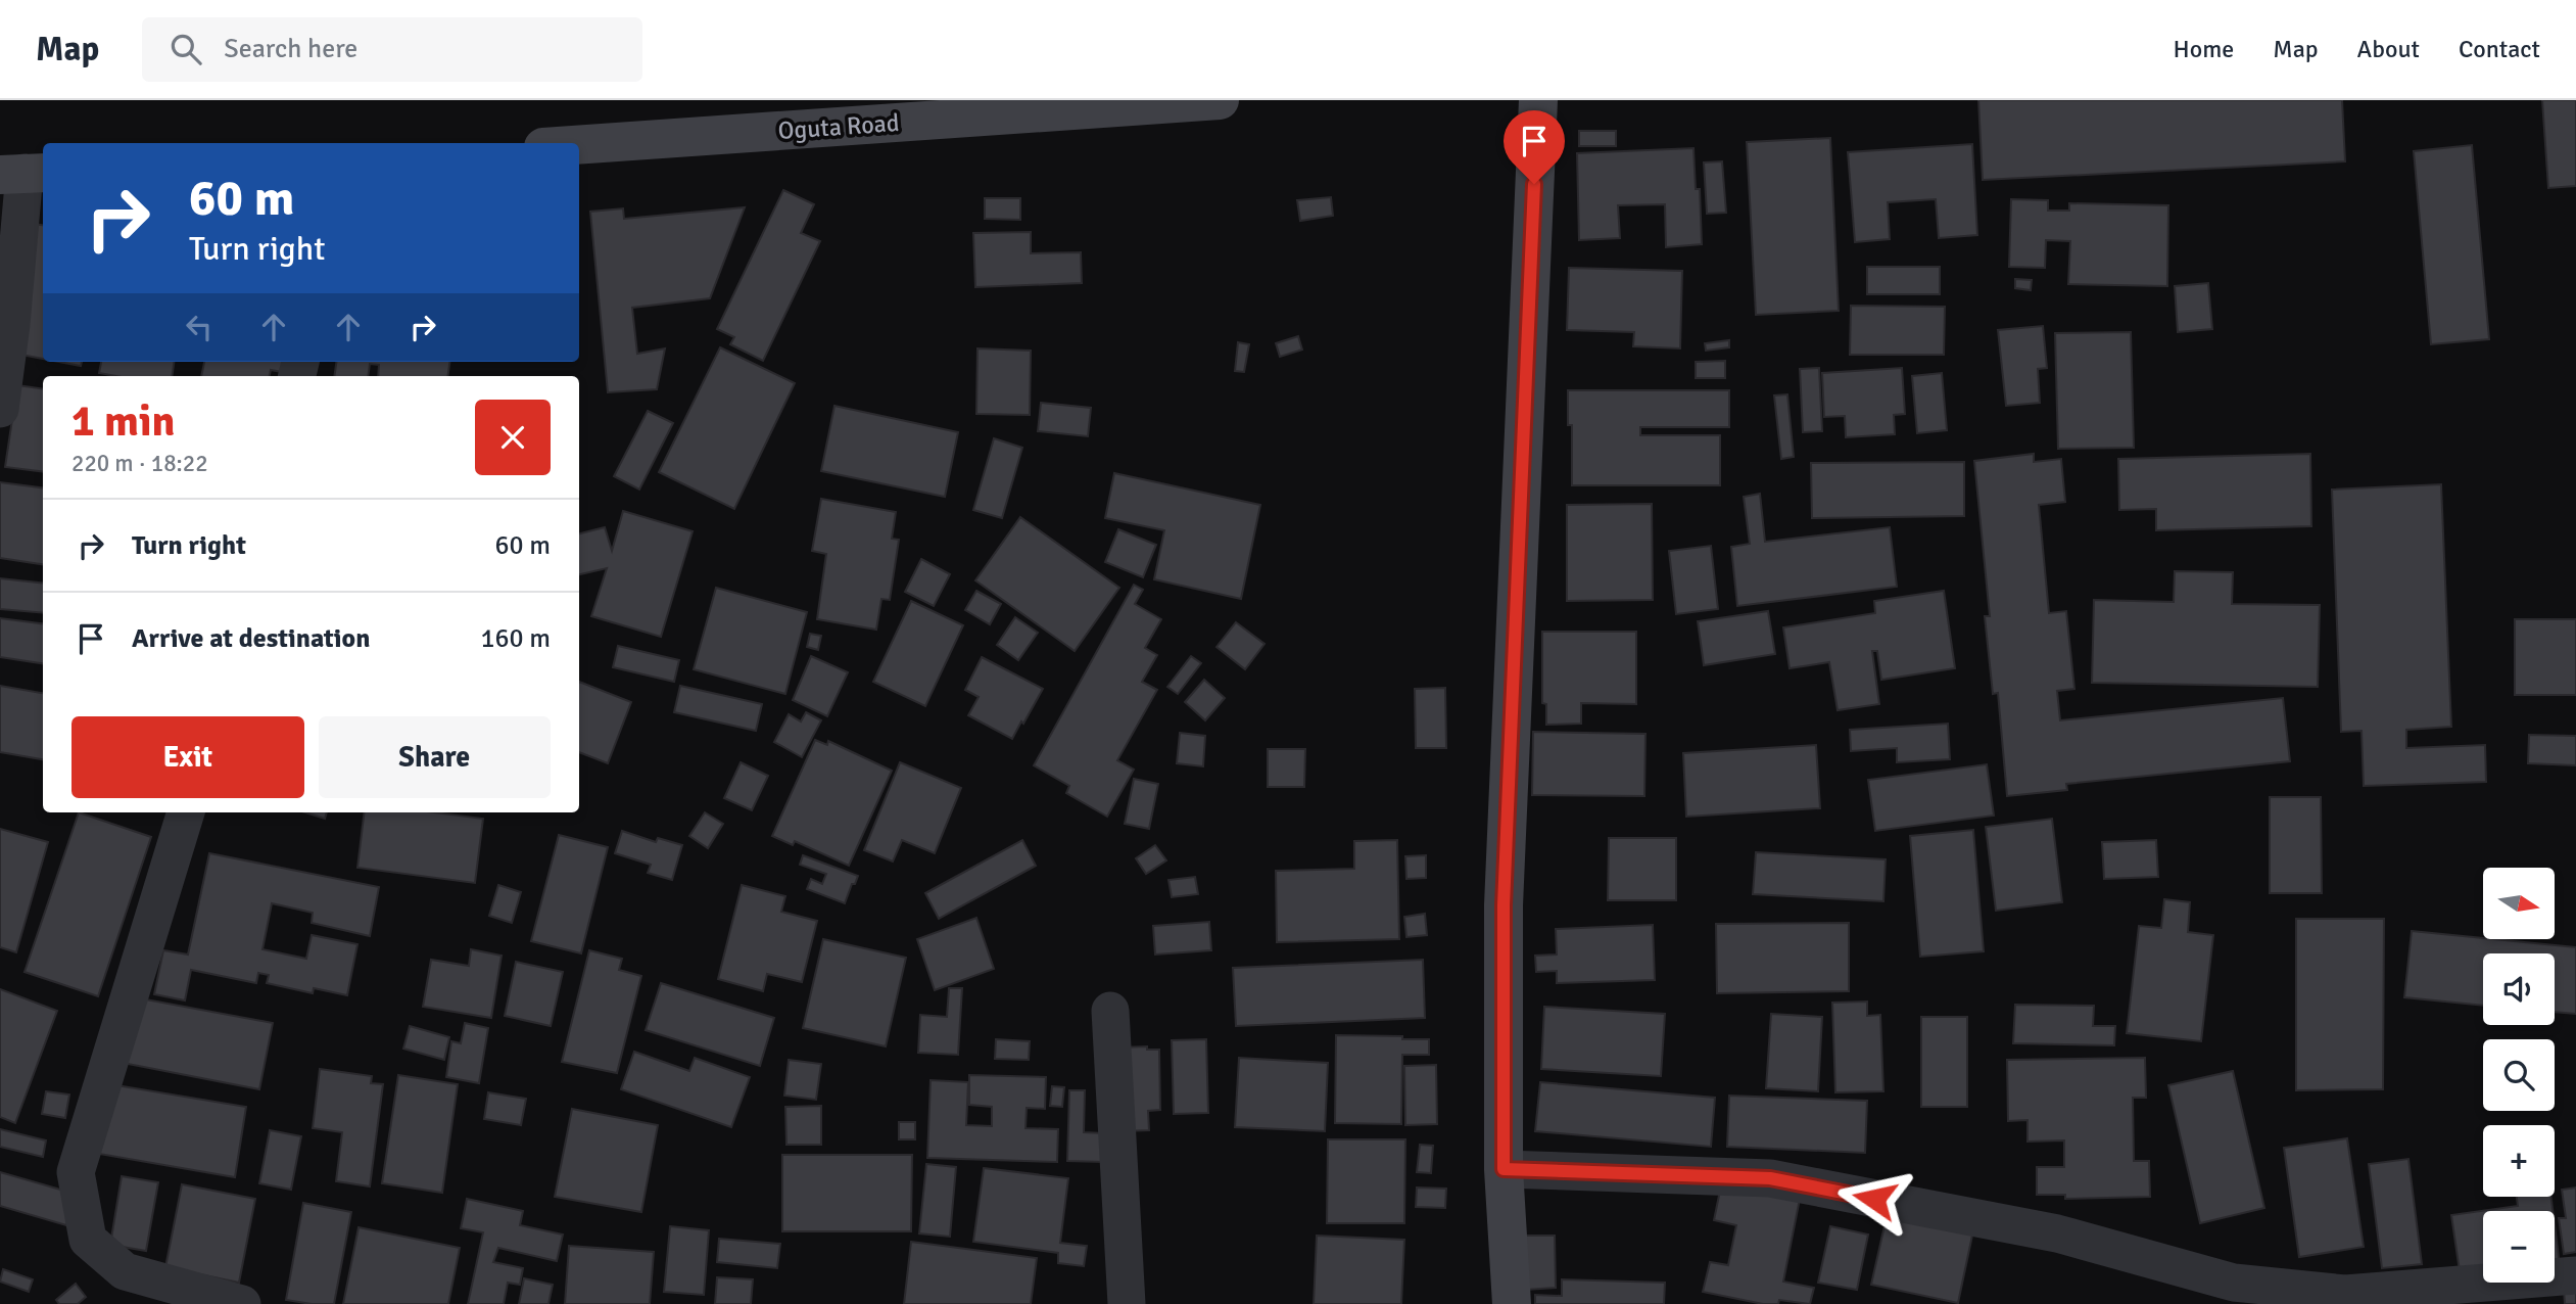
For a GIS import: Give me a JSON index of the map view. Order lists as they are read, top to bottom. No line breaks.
{"streets":{"street":["Oguta Road"]},"north":"right","page":{"header":"Map","search":"Search here","nav":["Home","Map","About","Contact"],"turn":["60 m","Turn right"],"heading":["1 min","220 m · 18:22"],"list":[{"name":"Turn right","value":"60 m"},{"name":"Arrive at destination","value":"160 m"}],"buttons":["Exit","Share"],"map_buttons":["+","−"]}}
